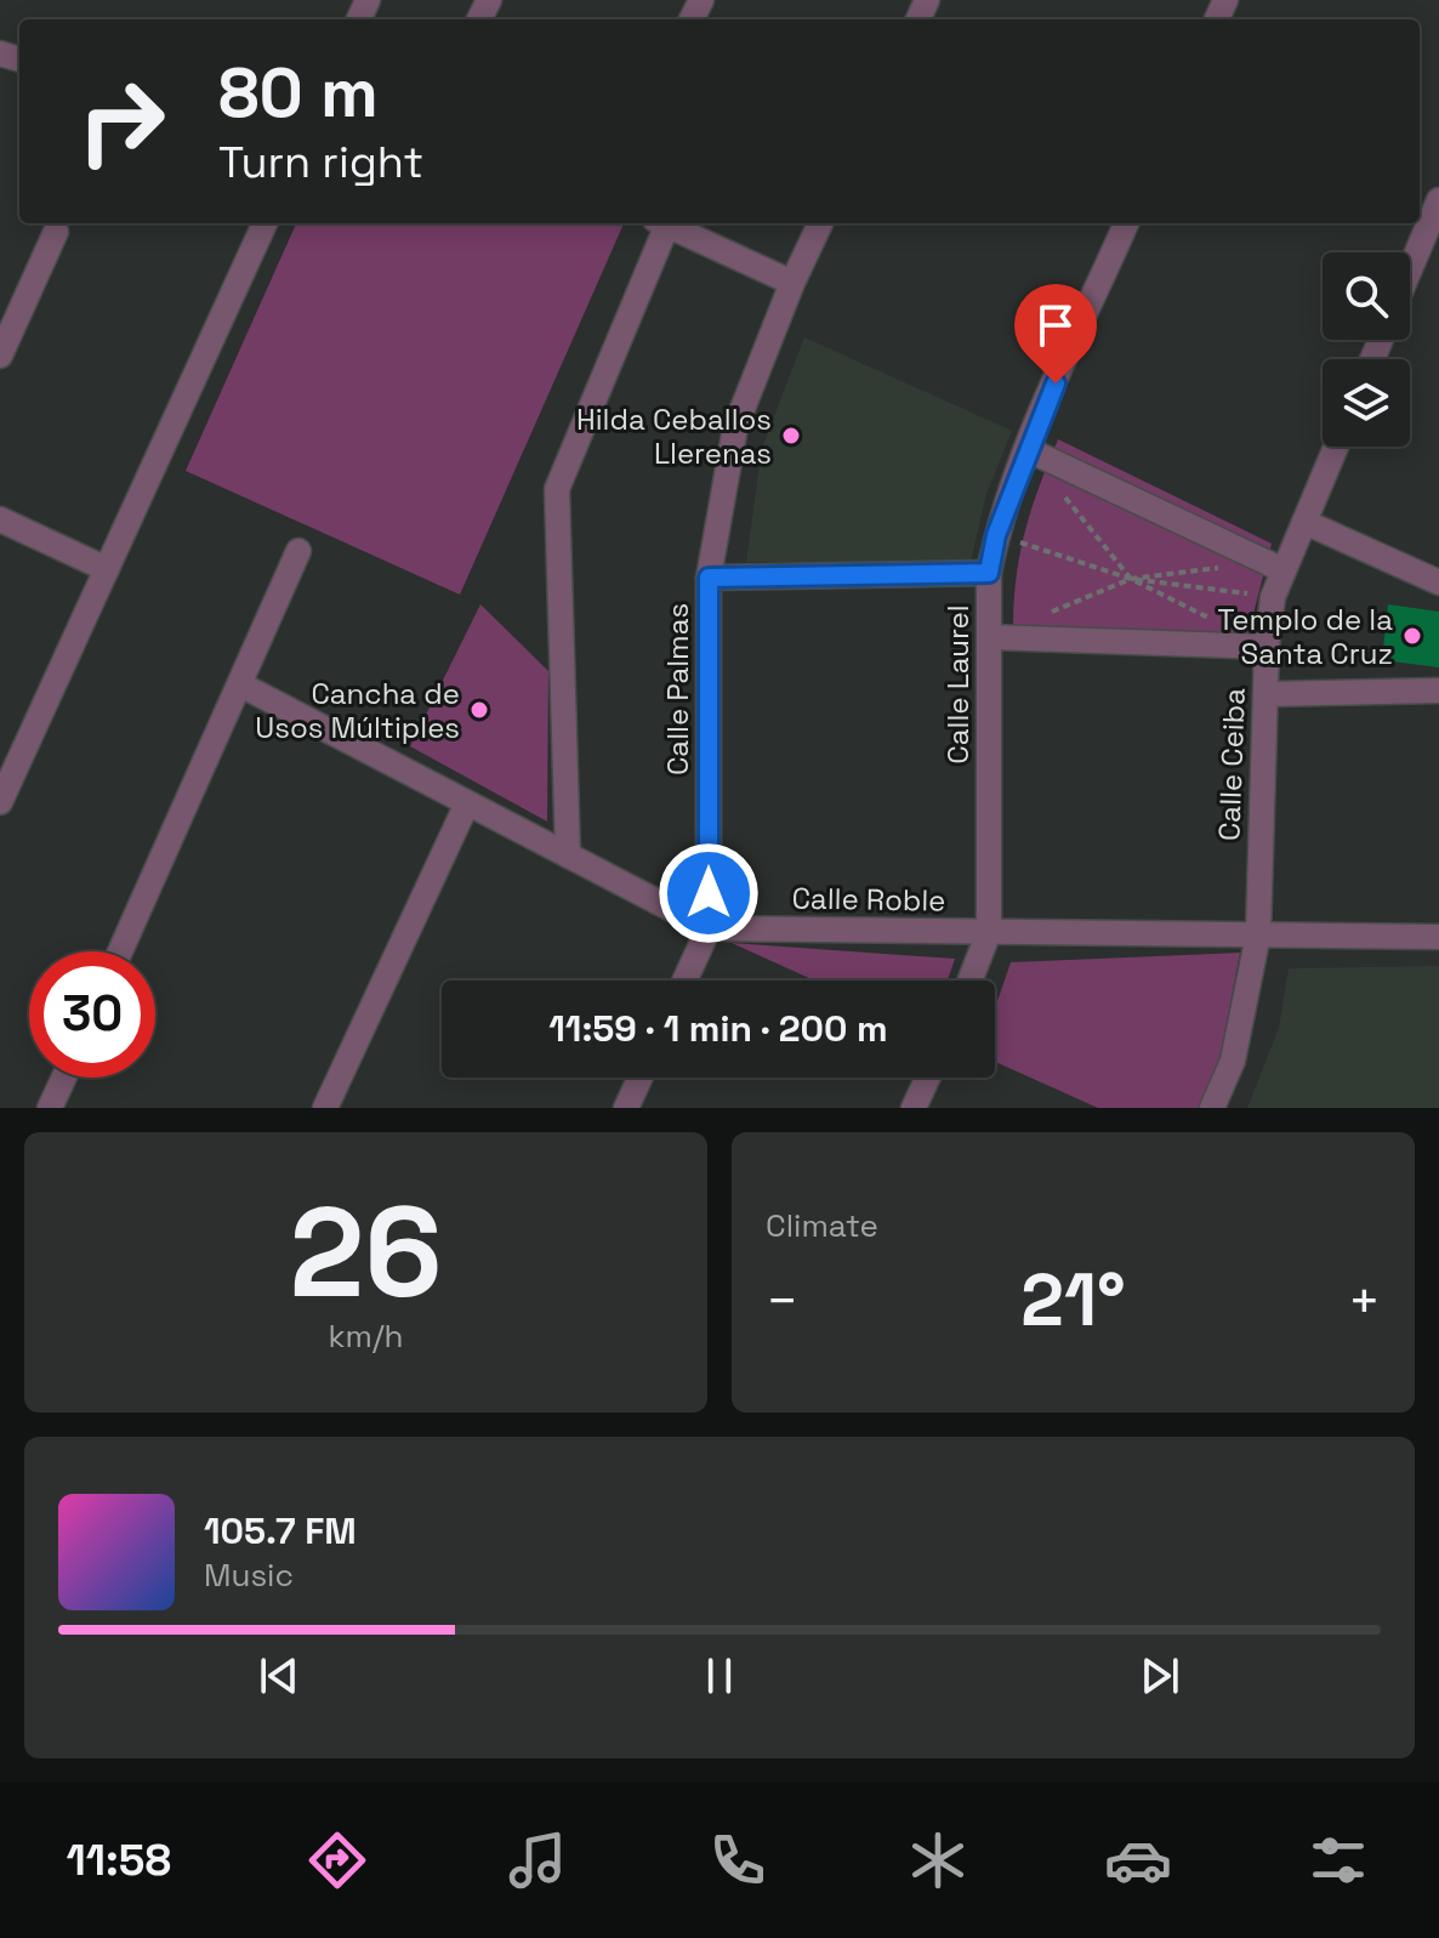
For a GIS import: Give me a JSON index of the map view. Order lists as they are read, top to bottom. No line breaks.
{"streets":{"street":["Calle Laurel","Calle Palmas","Calle Ceiba","Calle Roble"]},"crossings":[["Calle Laurel","Calle Roble"],["Calle Palmas","Calle Roble"],["Calle Ceiba","Calle Roble"]],"places":["Hilda Ceballos Llerenas","Templo de la Santa Cruz","Cancha de Usos Múltiples"],"page":{"turn":["80 m","Turn right"],"limit":"30","trip":"11:59 · 1 min · 200 m","tile":[["26","km/h"],"Climate"],"heat":["−","21°","+"],"song":["105.7 FM","Music"],"tabs":"11:58"}}
